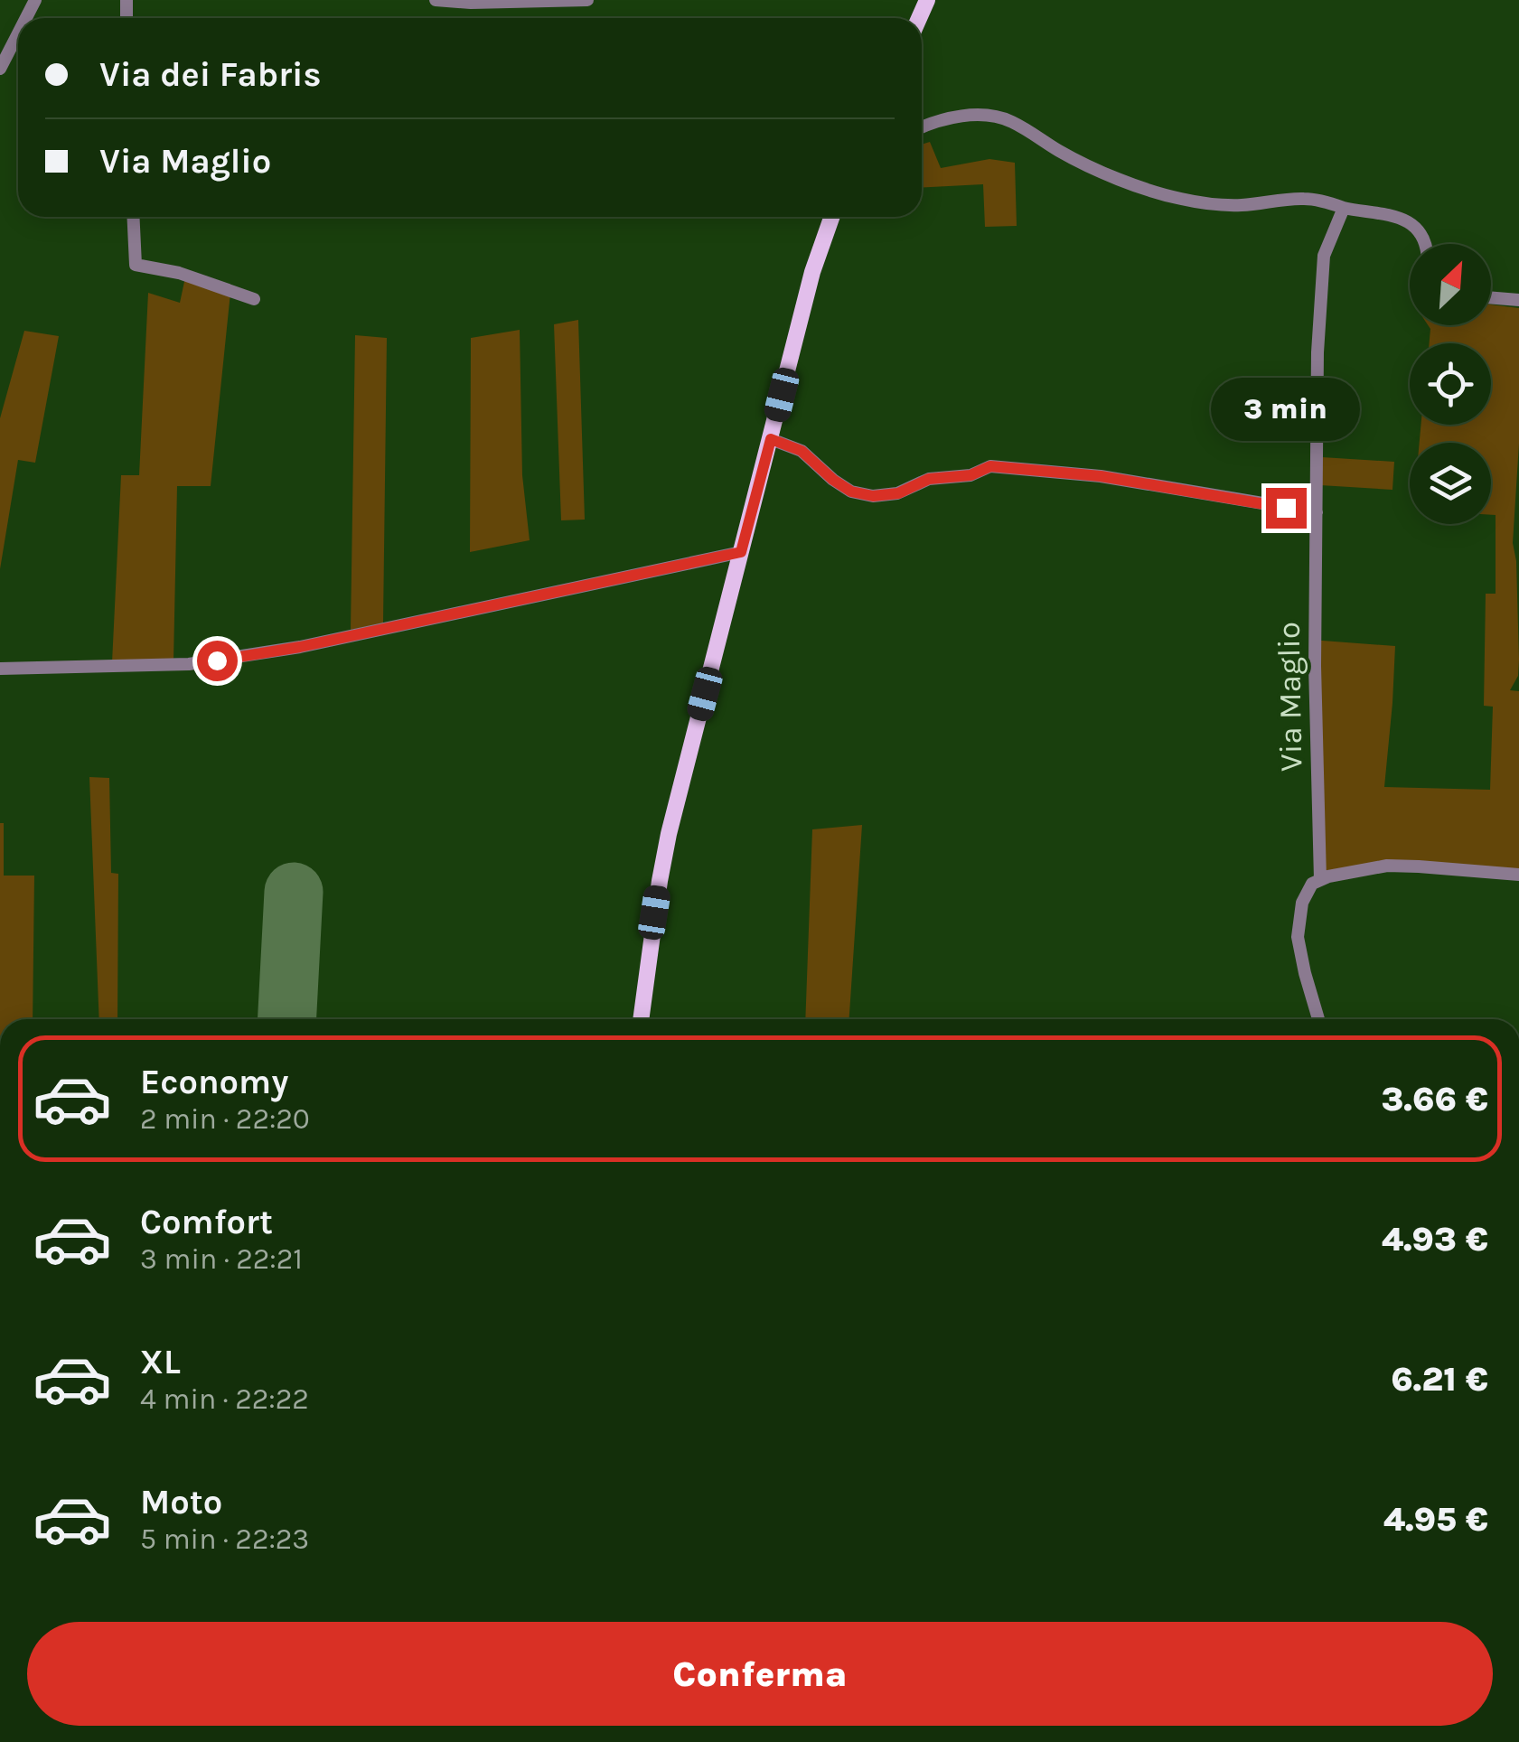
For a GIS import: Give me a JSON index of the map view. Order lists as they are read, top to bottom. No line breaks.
{"streets":{"street":["Via Maglio"]},"north":"top right","page":{"banner":["Via dei Fabris","Via Maglio"],"bubble":"3 min","list":[{"name":"Economy","note":"2 min · 22:20","value":"3.66 €"},{"name":"Comfort","note":"3 min · 22:21","value":"4.93 €"},{"name":"XL","note":"4 min · 22:22","value":"6.21 €"},{"name":"Moto","note":"5 min · 22:23","value":"4.95 €"}],"buttons":"Conferma"}}
